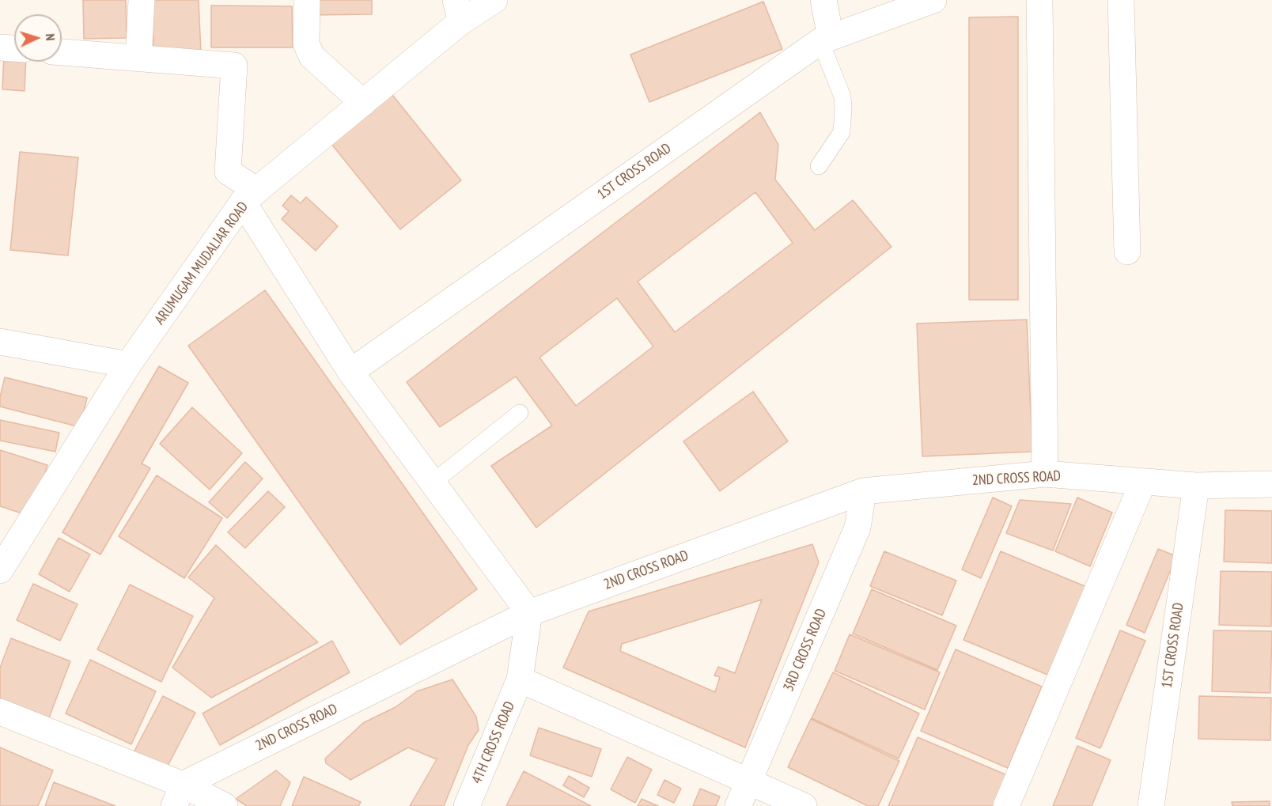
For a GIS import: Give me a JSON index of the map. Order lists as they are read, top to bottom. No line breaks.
{"streets":{"street":["1ST CROSS ROAD","ARUMUGAM MUDALIAR ROAD","2ND CROSS ROAD","3RD CROSS ROAD","4TH CROSS ROAD"]},"crossings":[["1ST CROSS ROAD","2ND CROSS ROAD"],["2ND CROSS ROAD","3RD CROSS ROAD"],["2ND CROSS ROAD","4TH CROSS ROAD"]],"north":"right"}
